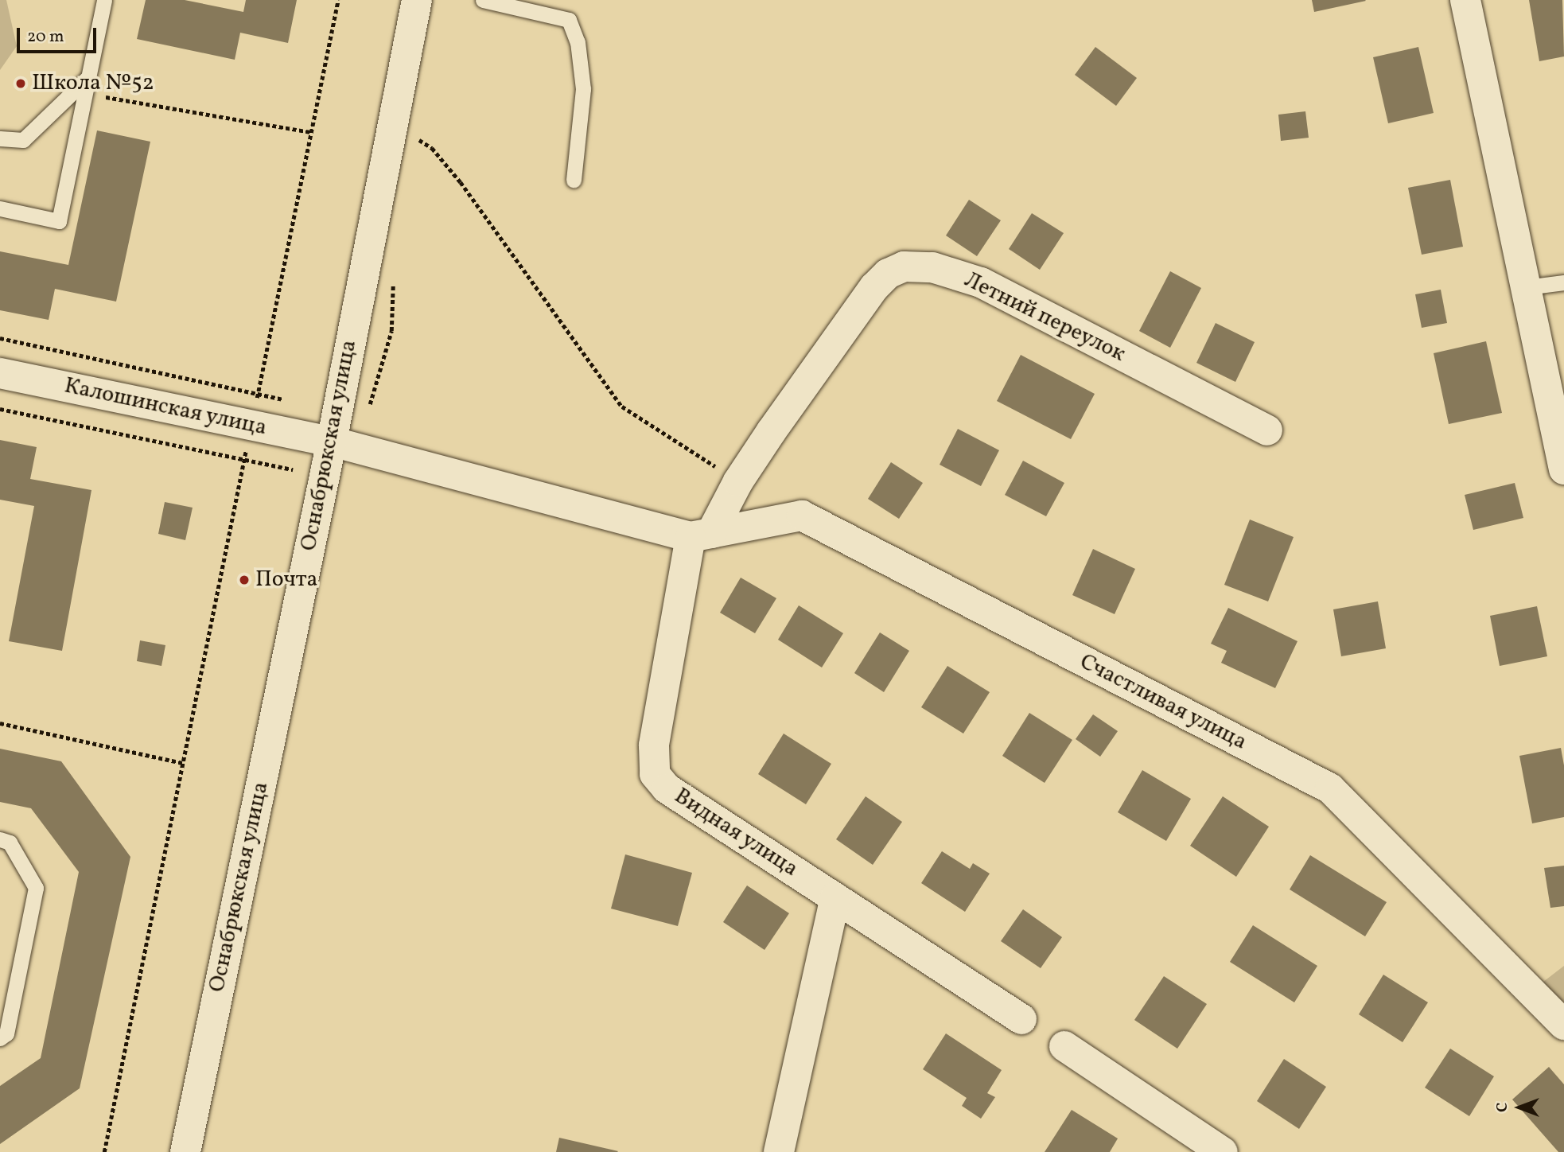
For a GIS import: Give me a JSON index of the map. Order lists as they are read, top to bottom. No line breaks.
{"streets":{"street":["Летний переулок","Калошинская улица","Оснабрюкская улица","Счастливая улица","Видная улица"]},"crossings":[["Летний переулок","Калошинская улица"],["Летний переулок","Счастливая улица"],["Летний переулок","Видная улица"],["Калошинская улица","Оснабрюкская улица"],["Калошинская улица","Счастливая улица"],["Калошинская улица","Видная улица"],["Счастливая улица","Видная улица"]],"places":["Школа №52","Почта"],"scale_bar":"20 m","north":"left"}
